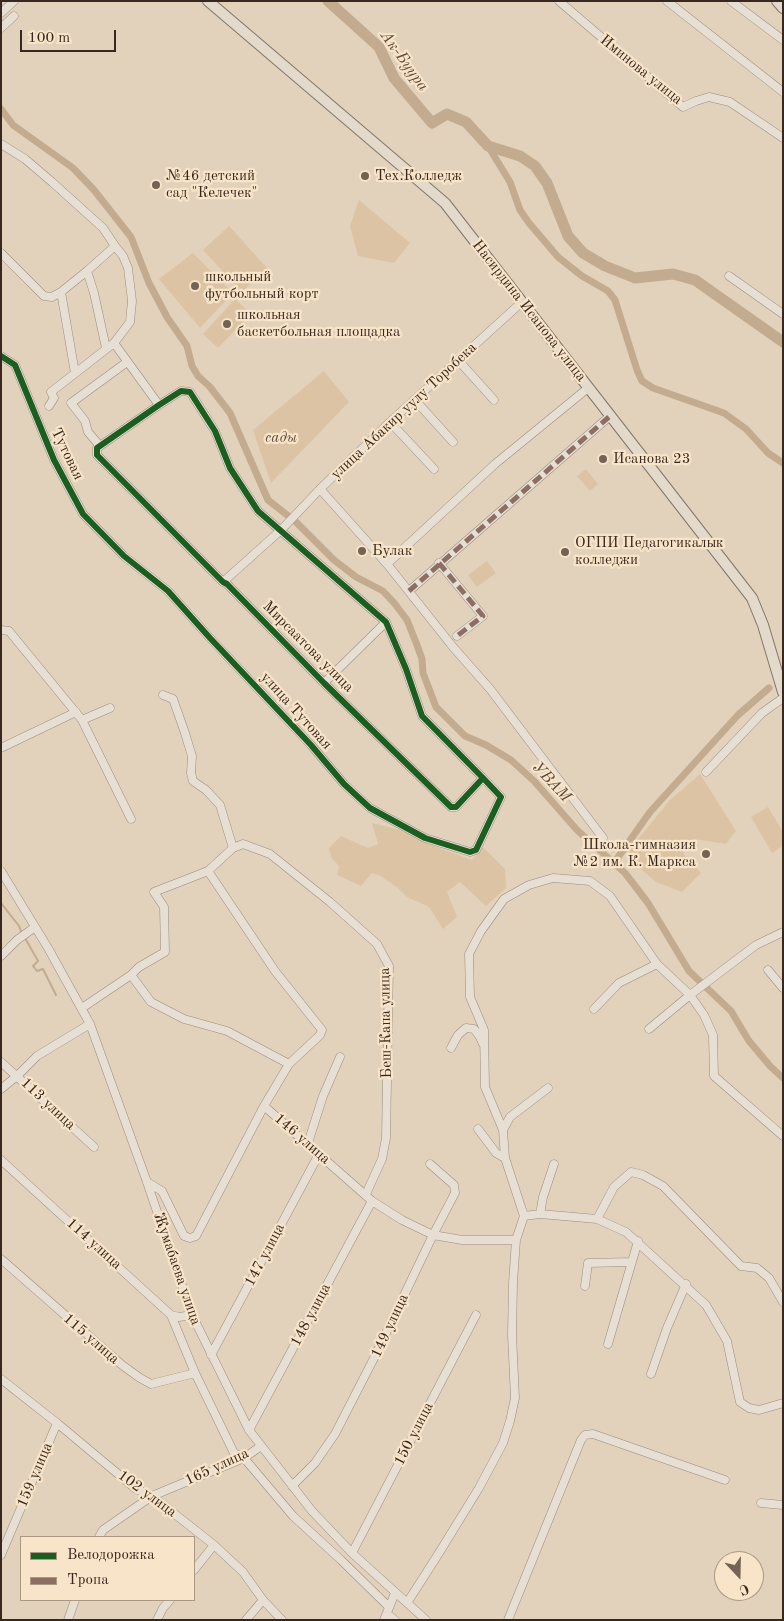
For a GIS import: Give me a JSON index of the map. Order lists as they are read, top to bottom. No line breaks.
{"streets":{"main road":["Насирдина Исанова улица"],"street":["Иминова улица","улица Абакир уулу Торобека","Тутовая","Мирсаатова улица","улица Тутовая","Беш-Капа улица","113 улица","146 улица","114 улица","147 улица","Жумабаева улица","148 улица","149 улица","115 улица","150 улица","165 улица","159 улица","102 улица"]},"crossings":[["Насирдина Исанова улица","улица Абакир уулу Торобека"],["Тутовая","улица Тутовая"],["Мирсаатова улица","улица Тутовая"],["Беш-Капа улица","146 улица"],["146 улица","147 улица"],["146 улица","Жумабаева улица"],["146 улица","148 улица"],["146 улица","149 улица"],["147 улица","Жумабаева улица"],["Жумабаева улица","148 улица"],["Жумабаева улица","149 улица"],["Жумабаева улица","150 улица"],["Жумабаева улица","165 улица"],["165 улица","102 улица"],["159 улица","102 улица"]],"water":["Ак-Буура","УВАМ"],"parks":["сады"],"places":["Тех.Колледж","№46 детский сад \"Келечек\"","школьный футбольный корт","школьная баскетбольная площадка","Исанова 23","Булак","ОГПИ Педагогикалык колледжи","Школа-гимназия №2 им. К. Маркса"],"legend":["Велодорожка","Тропа"],"scale_bar":"100 m","north":"bottom"}
